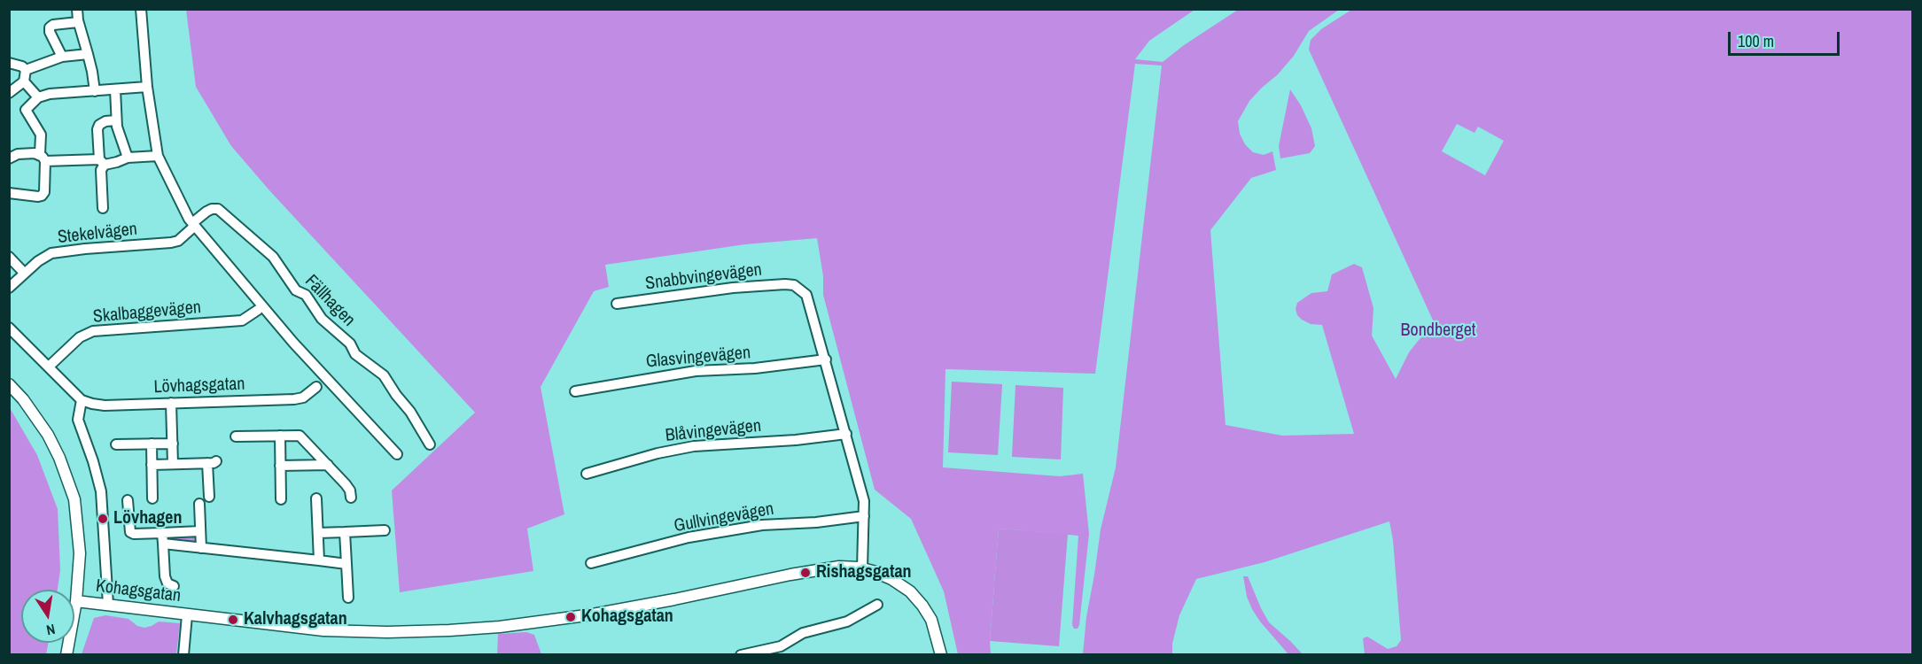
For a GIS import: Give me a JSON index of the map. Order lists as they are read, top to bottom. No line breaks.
{"streets":{"street":["Stekelvägen","Snabbvingevägen","Fällhagen","Skalbaggevägen","Glasvingevägen","Lövhagsgatan","Blåvingevägen","Gullvingevägen","Kohagsgatan"]},"crossings":[["Stekelvägen","Fällhagen"],["Snabbvingevägen","Glasvingevägen"]],"parks":["Bondberget"],"places":["Lövhagen","Rishagsgatan","Kohagsgatan","Kalvhagsgatan"],"scale_bar":"100 m","north":"bottom"}
